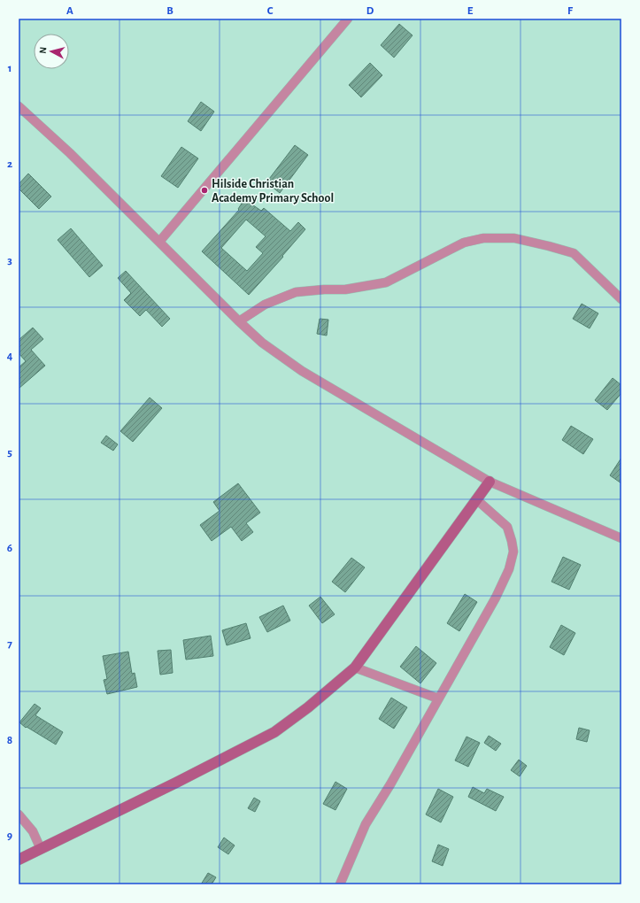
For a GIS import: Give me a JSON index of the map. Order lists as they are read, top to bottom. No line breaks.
{"places":["Hilside Christian Academy Primary School"],"north":"left","grid":{"columns":["A","B","C","D","E","F"],"rows":["1","2","3","4","5","6","7","8","9"]}}
